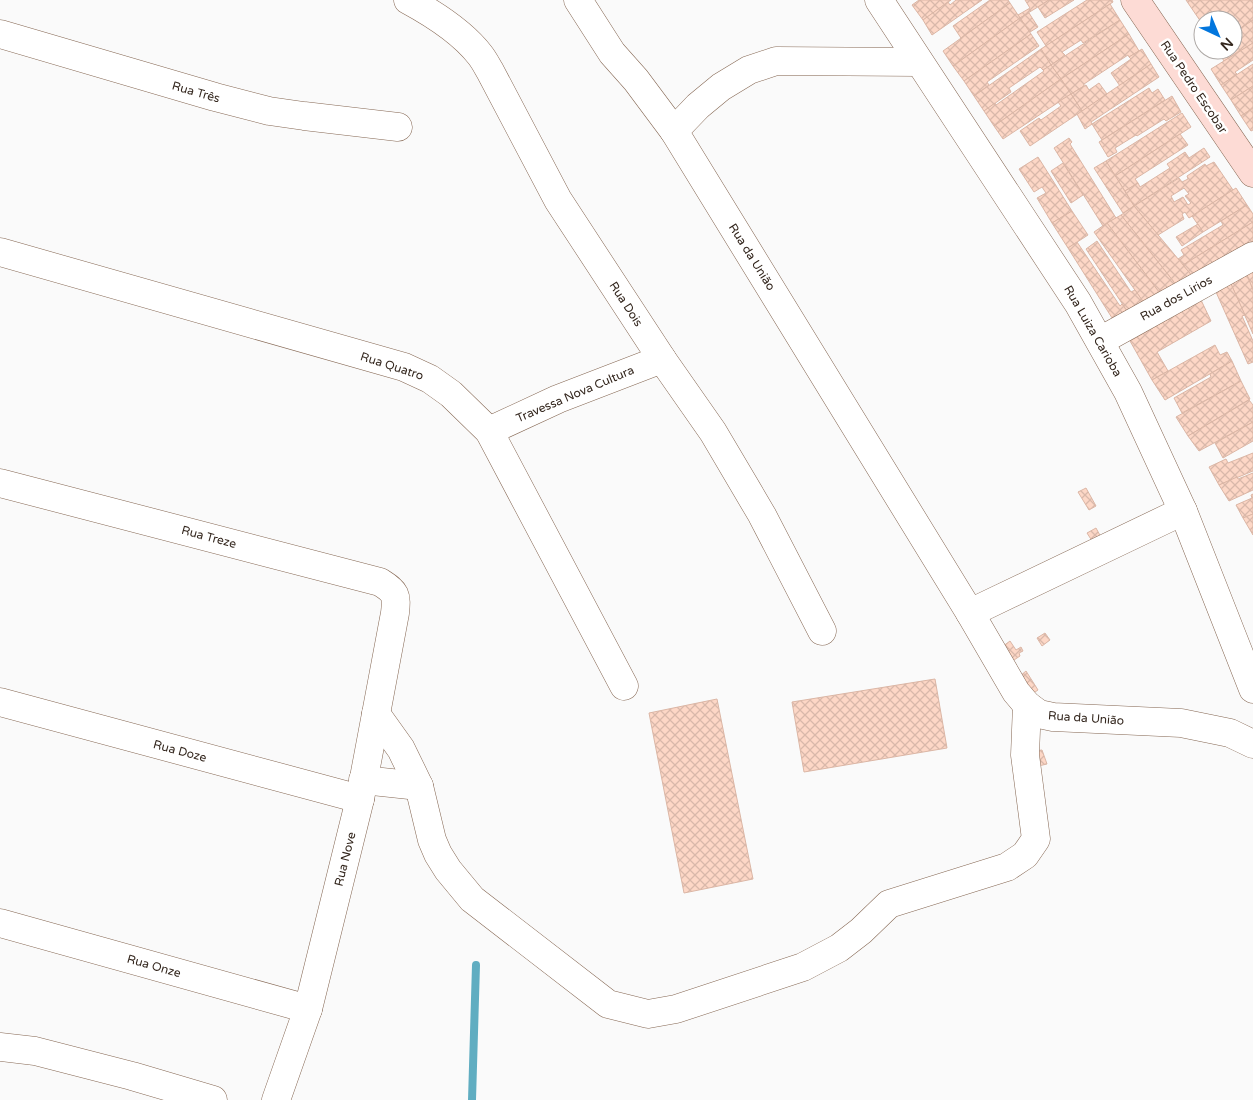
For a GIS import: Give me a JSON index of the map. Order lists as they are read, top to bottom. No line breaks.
{"streets":{"main road":["Rua Pedro Escobar"],"street":["Rua Três","Rua da União","Rua dos Lirios","Rua Dois","Rua Luiza Carioba","Rua Quatro","Travessa Nova Cultura","Rua Treze","Rua Doze","Rua Nove","Rua Onze"]},"crossings":[["Rua dos Lirios","Rua Luiza Carioba"],["Rua Dois","Travessa Nova Cultura"],["Rua Quatro","Travessa Nova Cultura"],["Rua Treze","Rua Nove"],["Rua Doze","Rua Nove"],["Rua Nove","Rua Onze"]],"north":"bottom right"}
